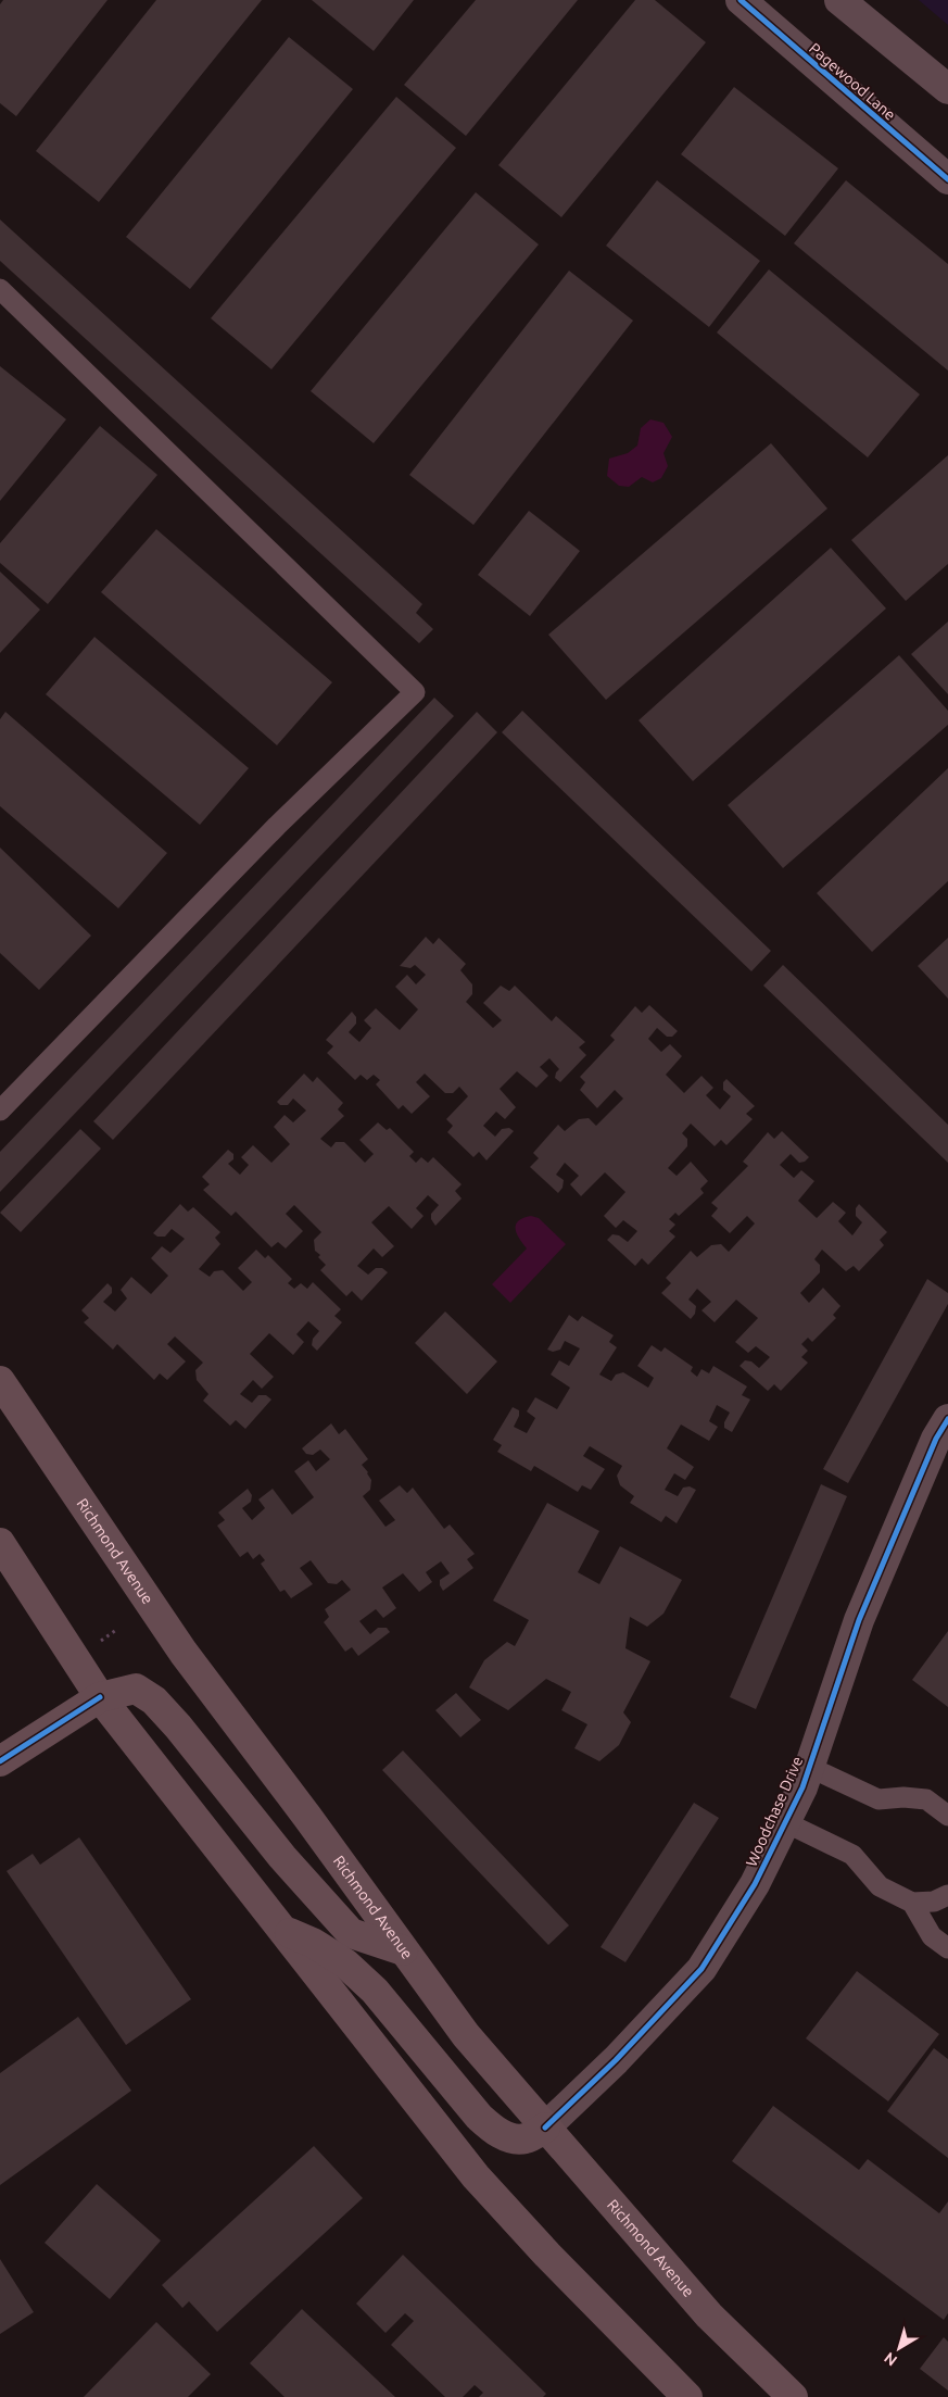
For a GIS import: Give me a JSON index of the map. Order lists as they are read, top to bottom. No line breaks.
{"streets":{"main road":["Richmond Avenue"],"street":["Pagewood Lane","Woodchase Drive"]},"crossings":[["Richmond Avenue","Woodchase Drive"]],"north":"bottom left"}
